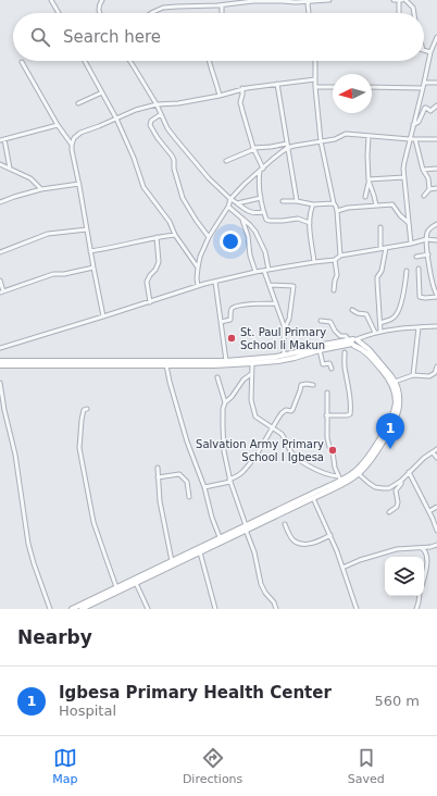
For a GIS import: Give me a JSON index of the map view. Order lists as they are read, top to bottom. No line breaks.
{"places":["St. Paul Primary School Ii Makun","Salvation Army Primary School I Igbesa"],"north":"left","page":{"search":"Search here","pins":"1","heading":"Nearby","list":[{"mark":"1","name":"Igbesa Primary Health Center","note":"Hospital","value":"560 m"}],"nav":["Map","Directions","Saved"]}}
